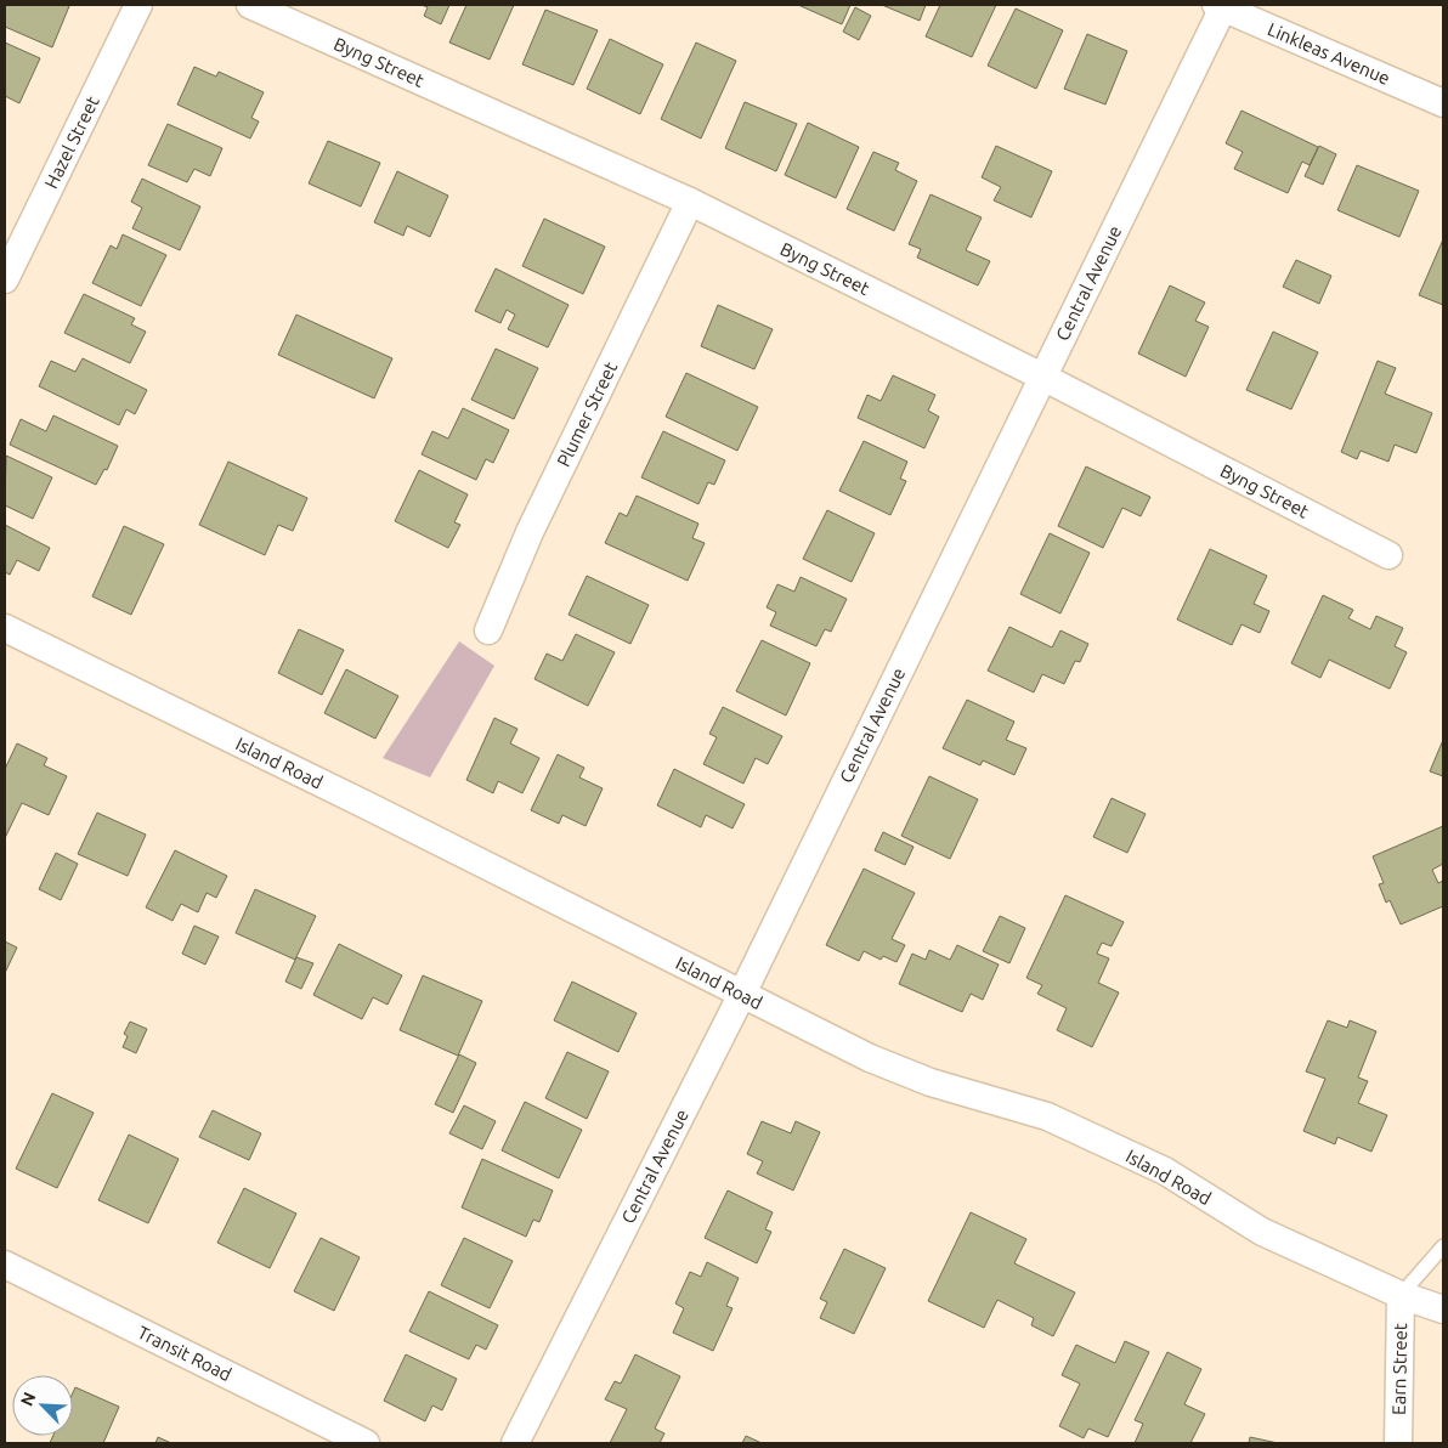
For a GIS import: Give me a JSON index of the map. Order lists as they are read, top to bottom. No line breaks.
{"streets":{"street":["Linkleas Avenue","Byng Street","Hazel Street","Central Avenue","Plumer Street","Island Road","Transit Road","Earn Street"]},"crossings":[["Linkleas Avenue","Central Avenue"],["Byng Street","Central Avenue"],["Byng Street","Plumer Street"],["Central Avenue","Island Road"],["Island Road","Earn Street"]],"north":"top left"}
